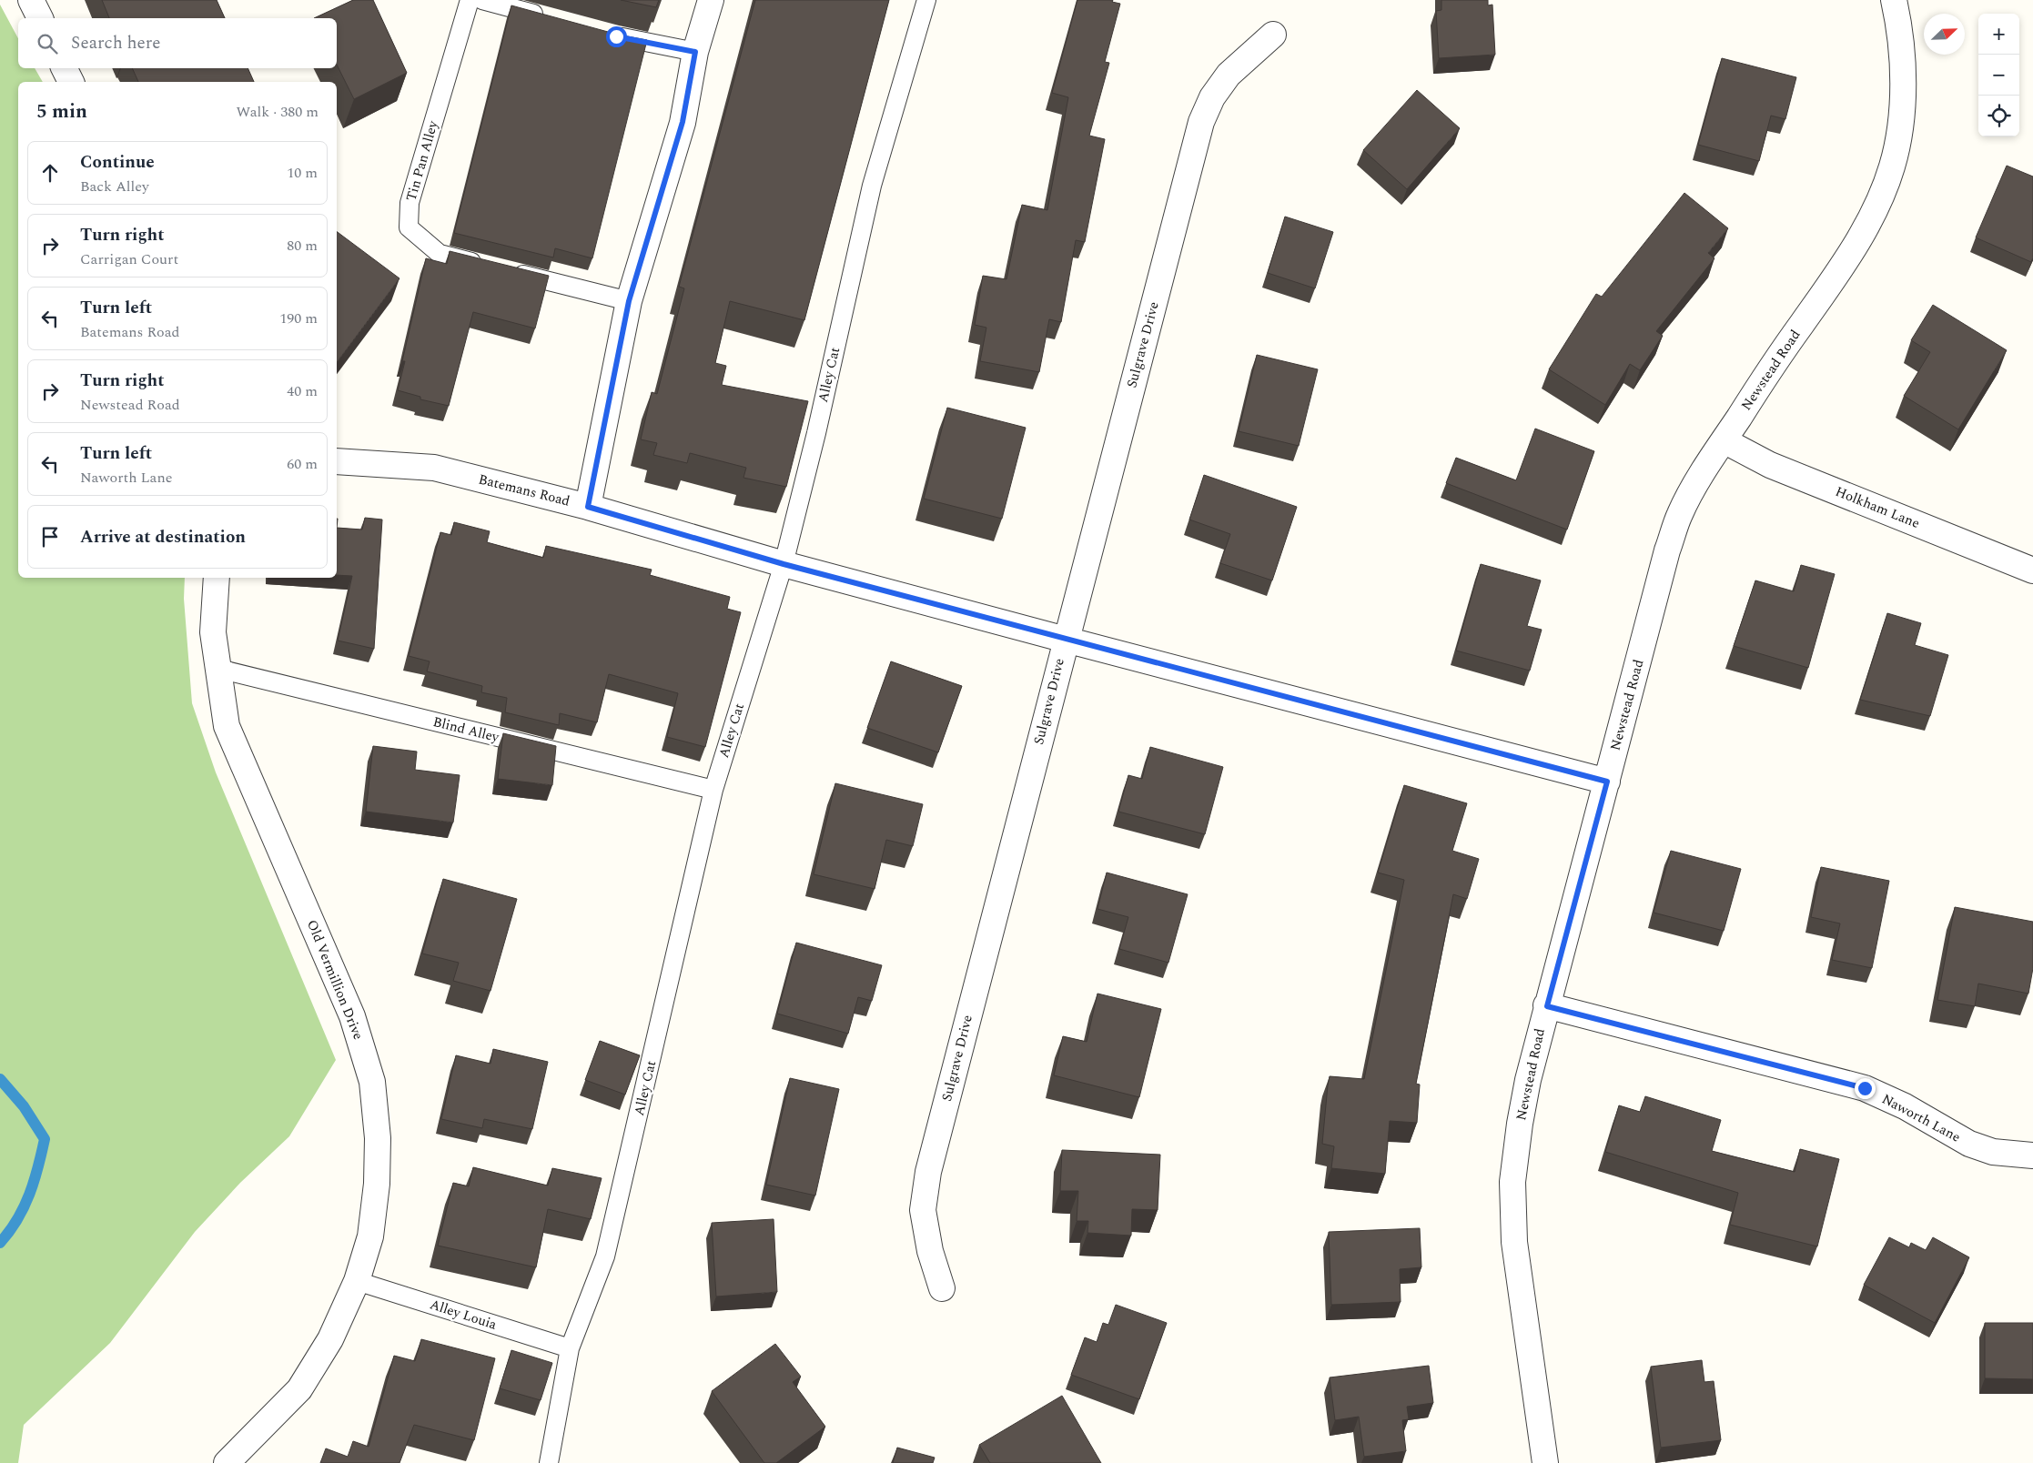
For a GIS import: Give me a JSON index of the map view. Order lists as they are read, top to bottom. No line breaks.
{"streets":{"street":["Sulgrave Drive","Newstead Road","Batemans Road","Holkham Lane","Old Vermillion Drive","Naworth Lane"],"lane":["Tin Pan Alley","Alley Cat","Blind Alley","Alley Louia"]},"crossings":[["Sulgrave Drive","Batemans Road"],["Newstead Road","Batemans Road"],["Newstead Road","Holkham Lane"],["Newstead Road","Naworth Lane"],["Alley Cat","Batemans Road"],["Alley Cat","Blind Alley"],["Alley Cat","Alley Louia"],["Blind Alley","Old Vermillion Drive"],["Old Vermillion Drive","Alley Louia"]],"north":"top right","page":{"map_buttons":["+","−"],"search":"Search here","heading":["5 min","Walk · 380 m"],"list":[["Continue","Back Alley","10 m"],["Turn right","Carrigan Court","80 m"],["Turn left","Batemans Road","190 m"],["Turn right","Newstead Road","40 m"],["Turn left","Naworth Lane","60 m"],"Arrive at destination"]}}
